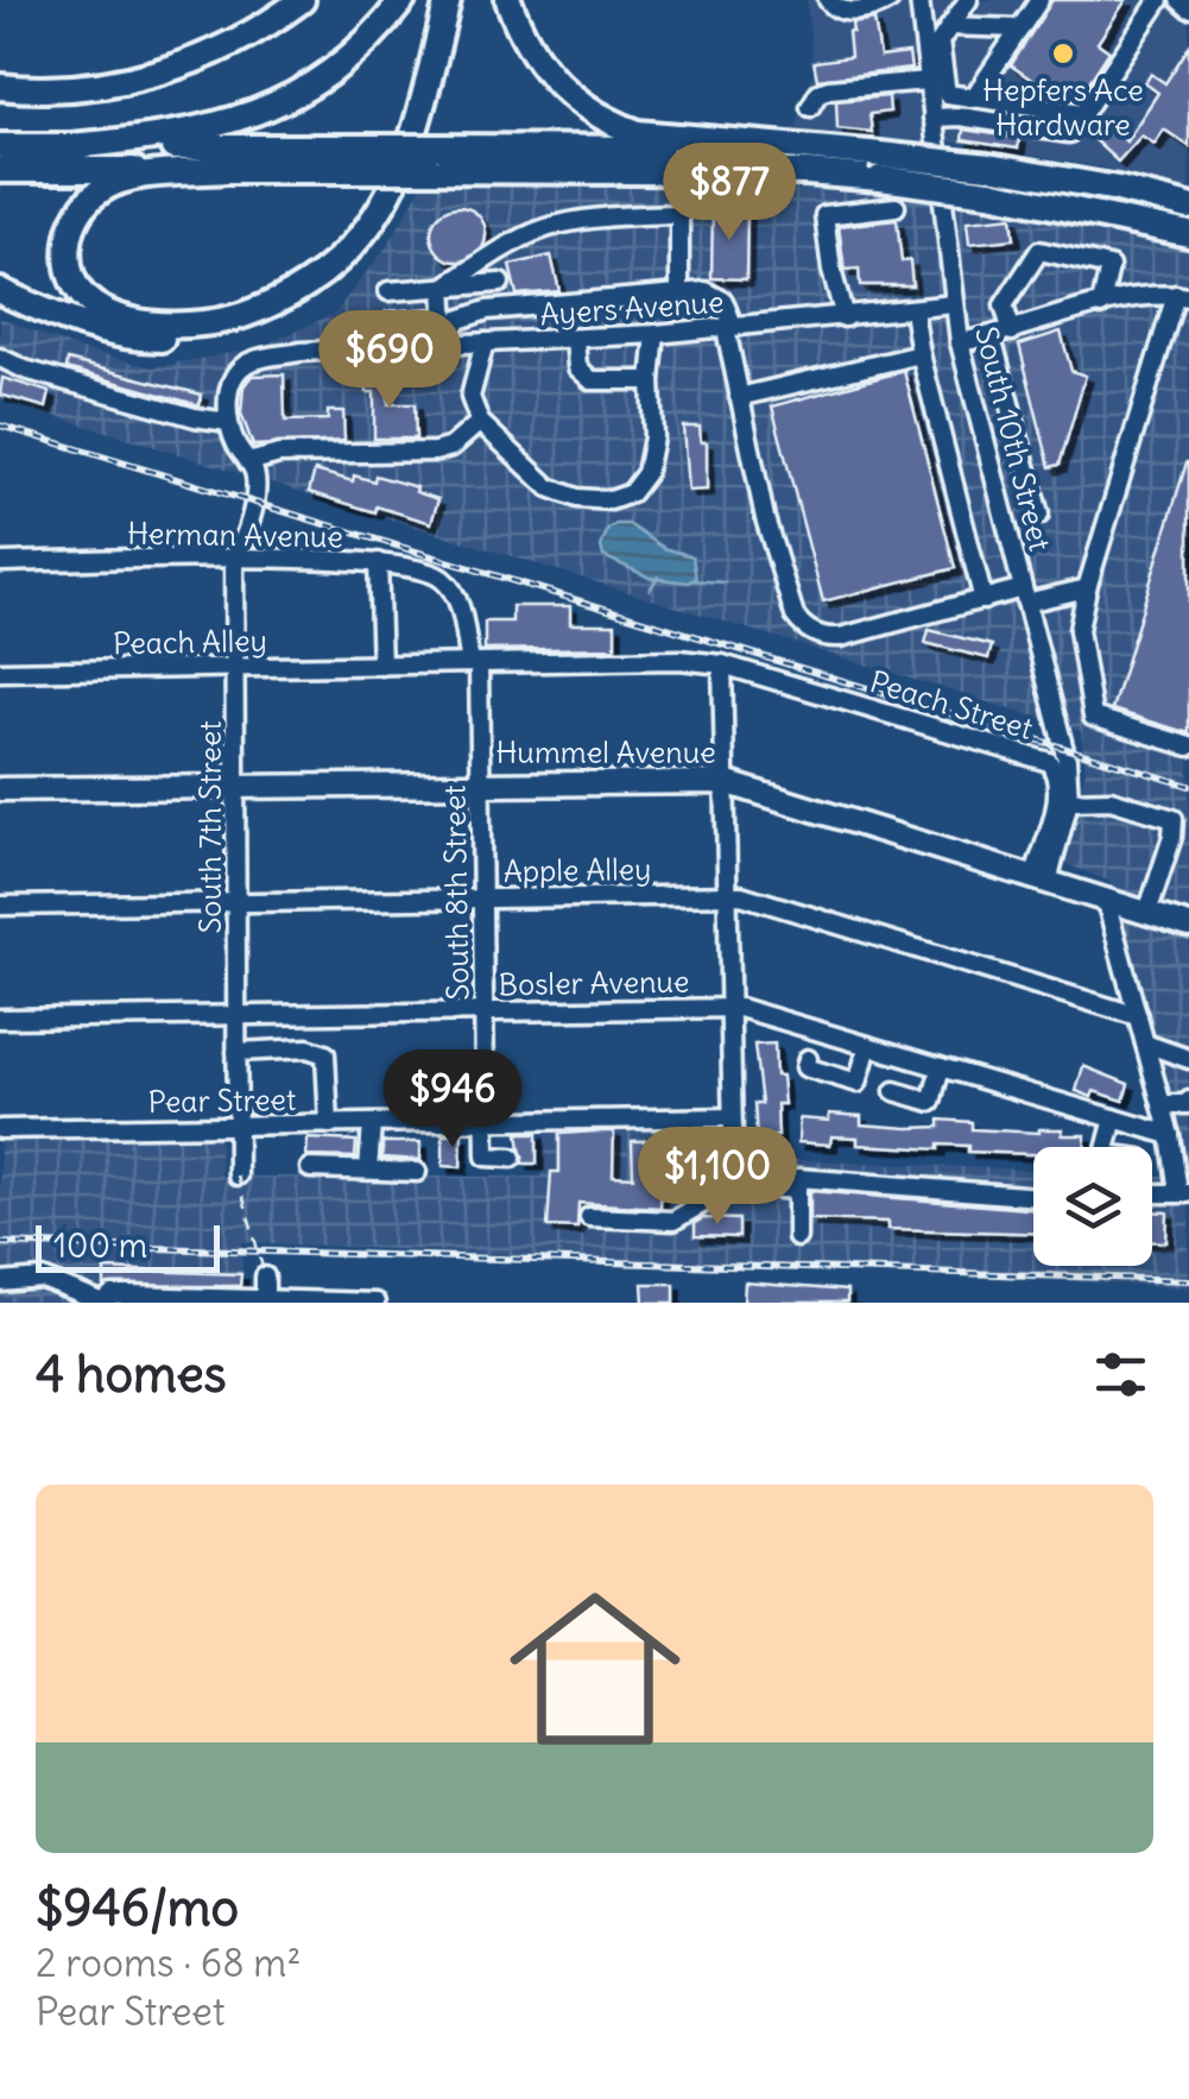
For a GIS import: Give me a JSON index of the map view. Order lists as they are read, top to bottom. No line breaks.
{"streets":{"main road":["Hummel Avenue"],"street":["Ayers Avenue","South 10th Street","Herman Avenue","Peach Alley","Peach Street","South 7th Street","Apple Alley","South 8th Street","Bosler Avenue","Pear Street"]},"crossings":[["Ayers Avenue","South 10th Street"],["Ayers Avenue","South 7th Street"],["South 10th Street","Peach Street"],["South 10th Street","Hummel Avenue"],["Herman Avenue","South 7th Street"],["Herman Avenue","South 8th Street"],["Peach Alley","South 7th Street"],["Peach Street","Hummel Avenue"],["Hummel Avenue","South 7th Street"],["Hummel Avenue","South 8th Street"],["South 7th Street","Apple Alley"],["South 7th Street","Bosler Avenue"],["South 7th Street","Pear Street"],["Apple Alley","South 8th Street"],["South 8th Street","Bosler Avenue"],["South 8th Street","Pear Street"]],"places":["Hepfers Ace Hardware"],"scale_bar":"100 m","page":{"price":["$877","$690","$946","$1,100"],"scale":"100 m","heading":"4 homes","list":[{"name":"$946/mo","note":"2 rooms · 68 m² · Pear Street"}]}}
